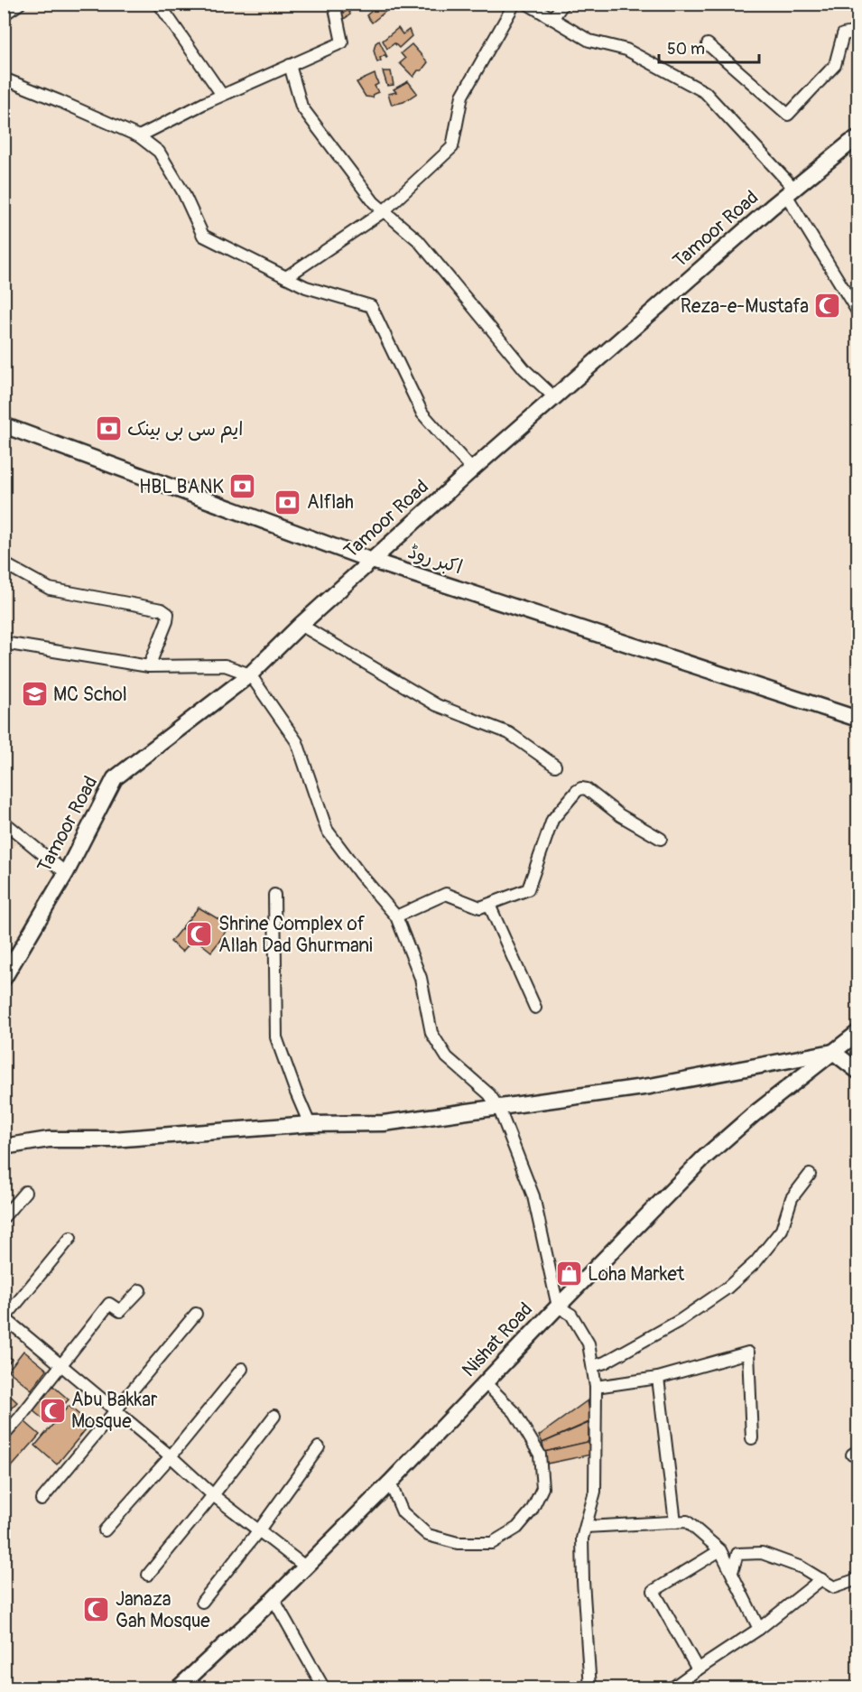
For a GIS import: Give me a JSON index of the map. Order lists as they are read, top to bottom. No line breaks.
{"streets":{"street":["Tamoor Road","اکبر روڈ","Nishat Road"]},"crossings":[["Tamoor Road","اکبر روڈ"]],"places":{"mosque":["Reza-e-Mustafa","Shrine Complex of Allah Dad Ghurmani","Abu Bakkar Mosque","Janaza Gah Mosque"],"bank":["ایم سی بی بینک","HBL BANK","Alflah"],"school or university":["MC Schol"],"shop":["Loha Market"]},"scale_bar":"50 m"}
